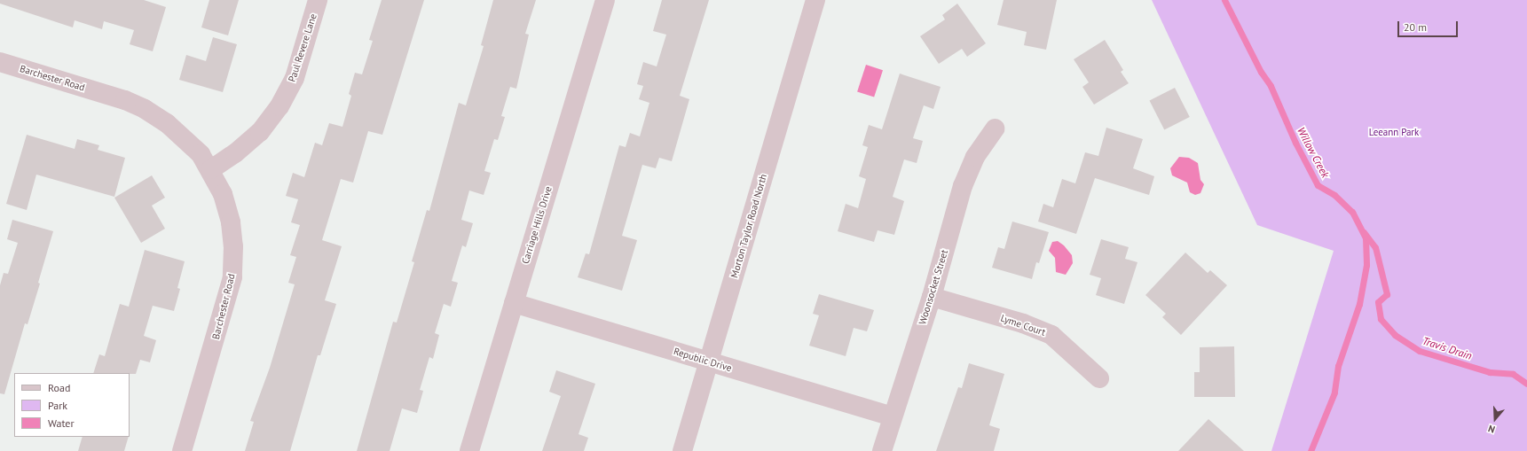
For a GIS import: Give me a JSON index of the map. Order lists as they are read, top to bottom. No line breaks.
{"streets":{"street":["Paul Revere Lane","Barchester Road","Carriage Hills Drive","Morton Taylor Road North","Woonsocket Street","Lyme Court","Republic Drive"]},"crossings":[["Paul Revere Lane","Barchester Road"],["Carriage Hills Drive","Republic Drive"],["Morton Taylor Road North","Republic Drive"],["Woonsocket Street","Lyme Court"],["Woonsocket Street","Republic Drive"]],"water":["Willow Creek","Travis Drain"],"parks":["Leeann Park"],"legend":["Road","Park","Water"],"scale_bar":"20 m","north":"bottom"}
